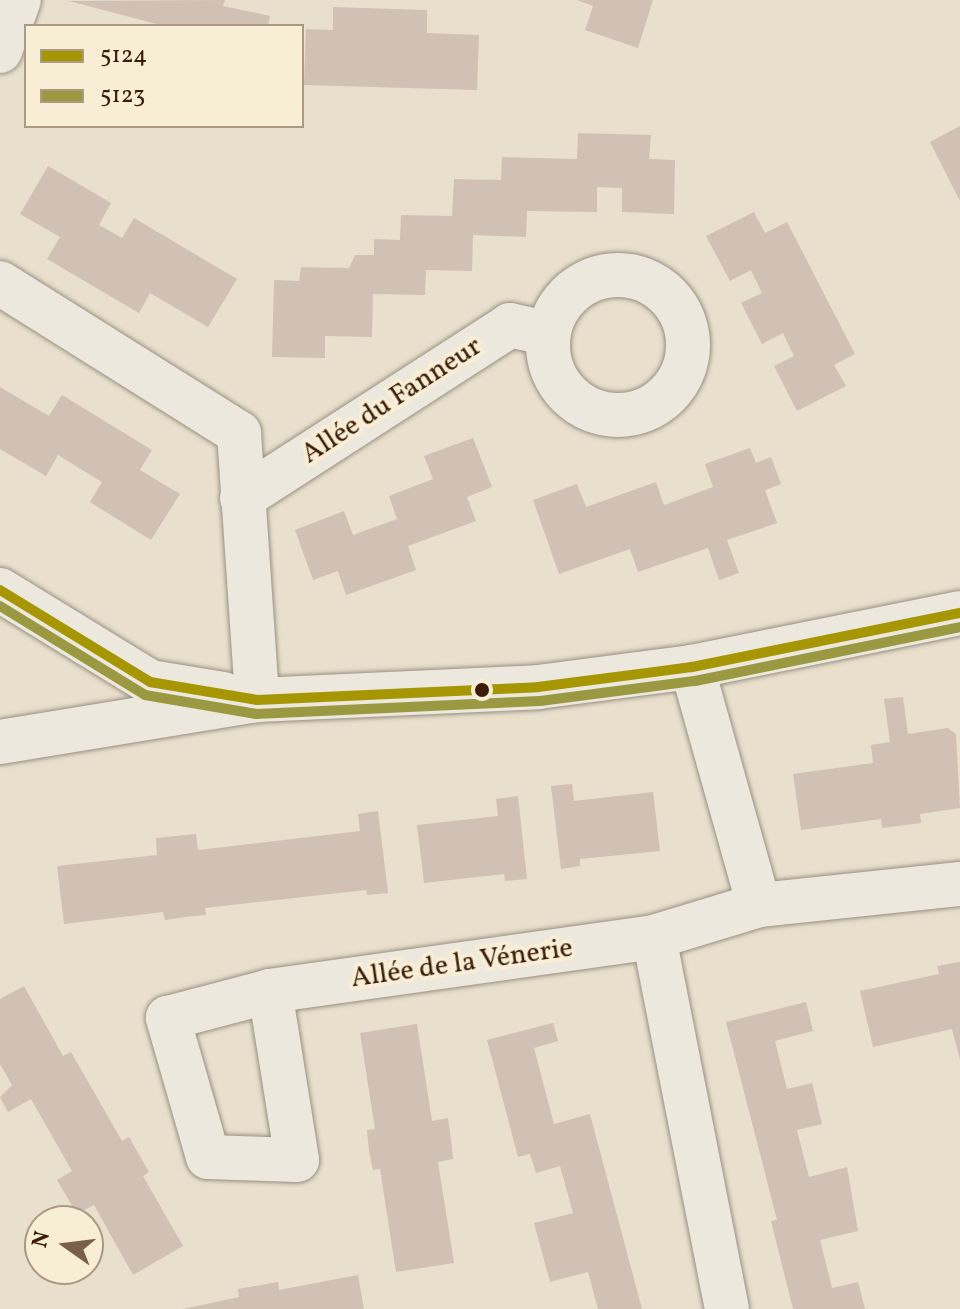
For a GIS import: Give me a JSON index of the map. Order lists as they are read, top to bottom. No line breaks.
{"streets":{"street":["Allée du Fanneur","Allée de la Vénerie"]},"lines":["transit line 5124","transit line 5123"],"legend":["5124","5123"],"north":"left"}
